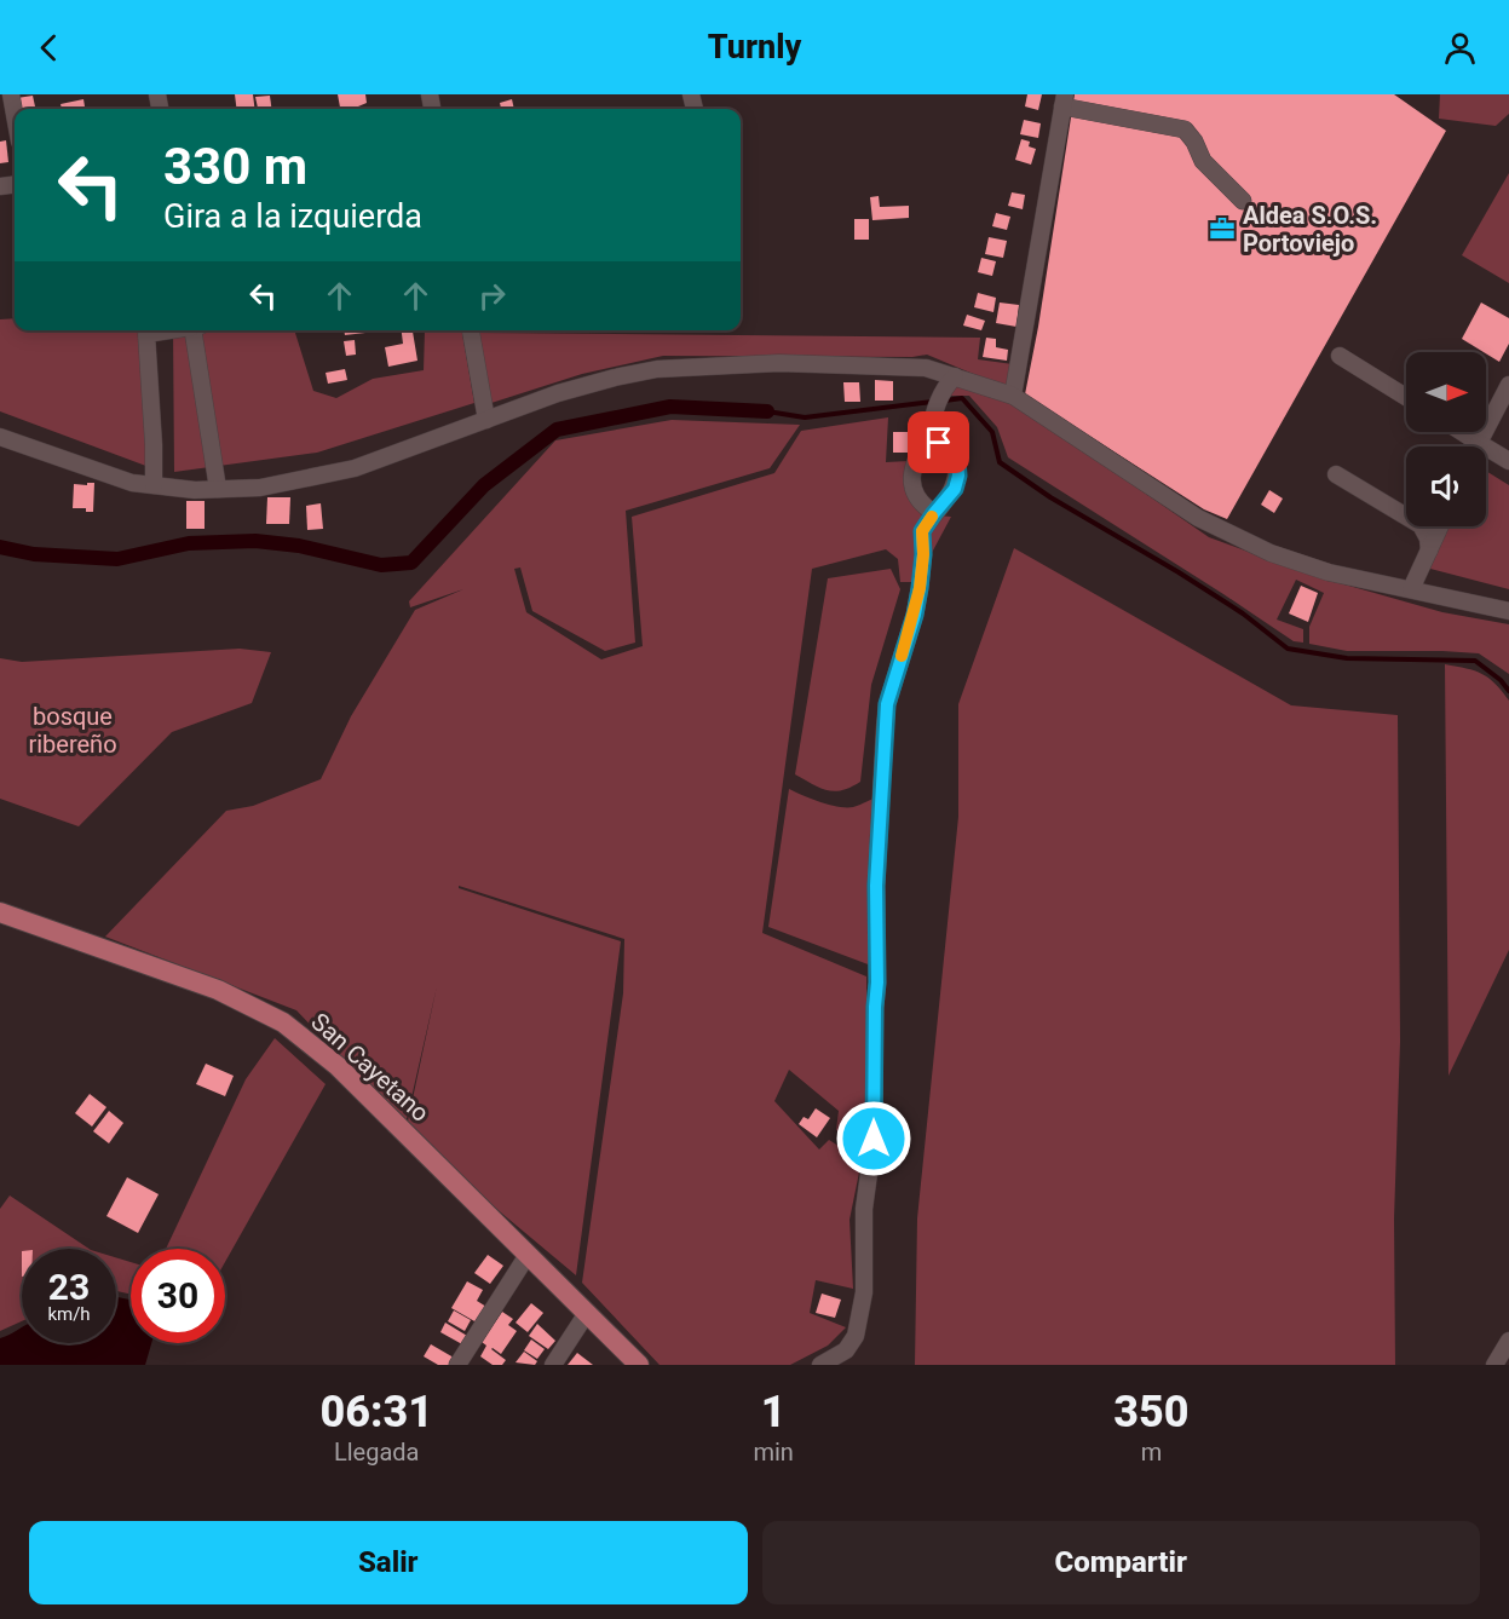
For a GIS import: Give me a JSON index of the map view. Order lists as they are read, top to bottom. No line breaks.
{"streets":{"main road":["San Cayetano"]},"parks":["bosque ribereño"],"places":{"office":["Aldea S.O.S. Portoviejo"]},"north":"right","page":{"header":"Turnly","turn":["330 m","Gira a la izquierda"],"speed":"23 km/h","limit":"30","eta":["06:31","Llegada","1","min","350","m"],"buttons":["Salir","Compartir"]}}
